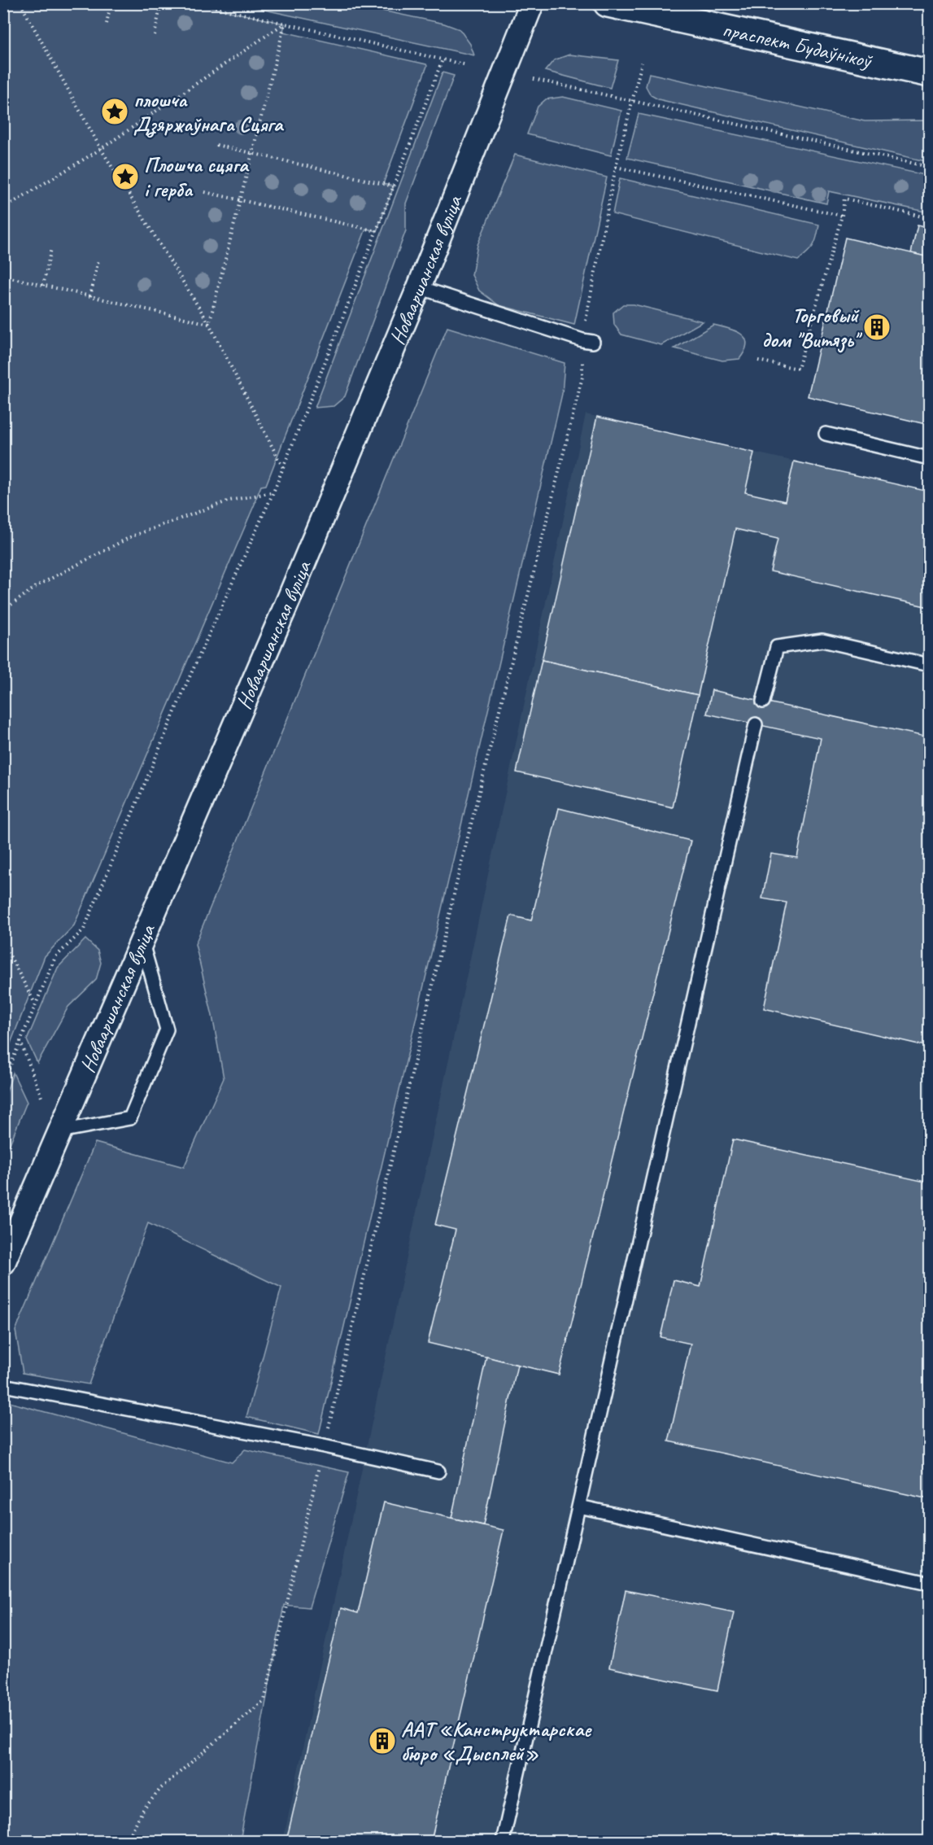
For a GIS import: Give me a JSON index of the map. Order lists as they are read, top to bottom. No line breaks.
{"streets":{"main road":["праспект Будаўнікоў"],"street":["Новааршанская вуліца"]},"places":{"place":["плошча Дзяржаўнага Сцяга","Плошча сцяга і герба"],"building":["Торговый дом \"Витязь\"","ААТ «Канструктарскае бюро «Дысплей»"]}}
